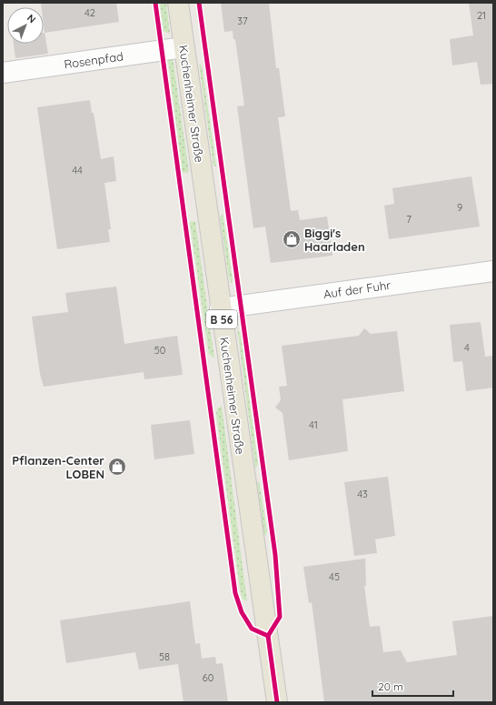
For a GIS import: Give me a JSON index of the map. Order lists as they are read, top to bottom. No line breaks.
{"streets":{"main road":["Kuchenheimer Straße","B 56"],"street":["Rosenpfad","Auf der Fuhr"]},"crossings":[["Rosenpfad","Kuchenheimer Straße"],["Kuchenheimer Straße","Auf der Fuhr"]],"places":{"shop":["Biggi's Haarladen","Pflanzen-Center LOBEN"]},"house_numbers":["42","21","37","44","9","7","4","50","41","43","45","58","60"],"scale_bar":"20 m","north":"top right"}
